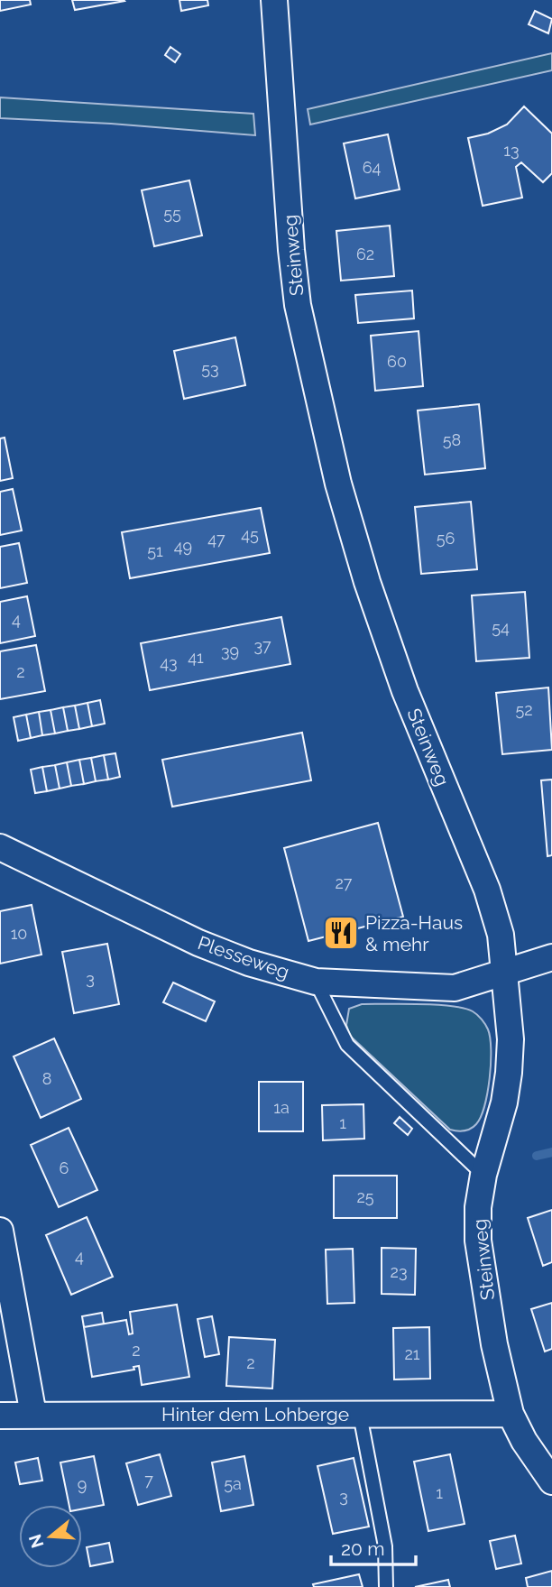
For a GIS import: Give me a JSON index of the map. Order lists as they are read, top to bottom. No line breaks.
{"streets":{"street":["Steinweg","Plesseweg","Hinter dem Lohberge"]},"crossings":[["Steinweg","Plesseweg"],["Steinweg","Hinter dem Lohberge"]],"places":{"restaurant":["Pizza-Haus & mehr"]},"house_numbers":["13","64","55","62","60","53","58","45","56","47","49","51","4","54","37","39","41","43","2","52","27","10","3","8","1a","1","6","25","4","23","2","21","2","7","5a","9","1","3"],"scale_bar":"20 m","north":"left"}
